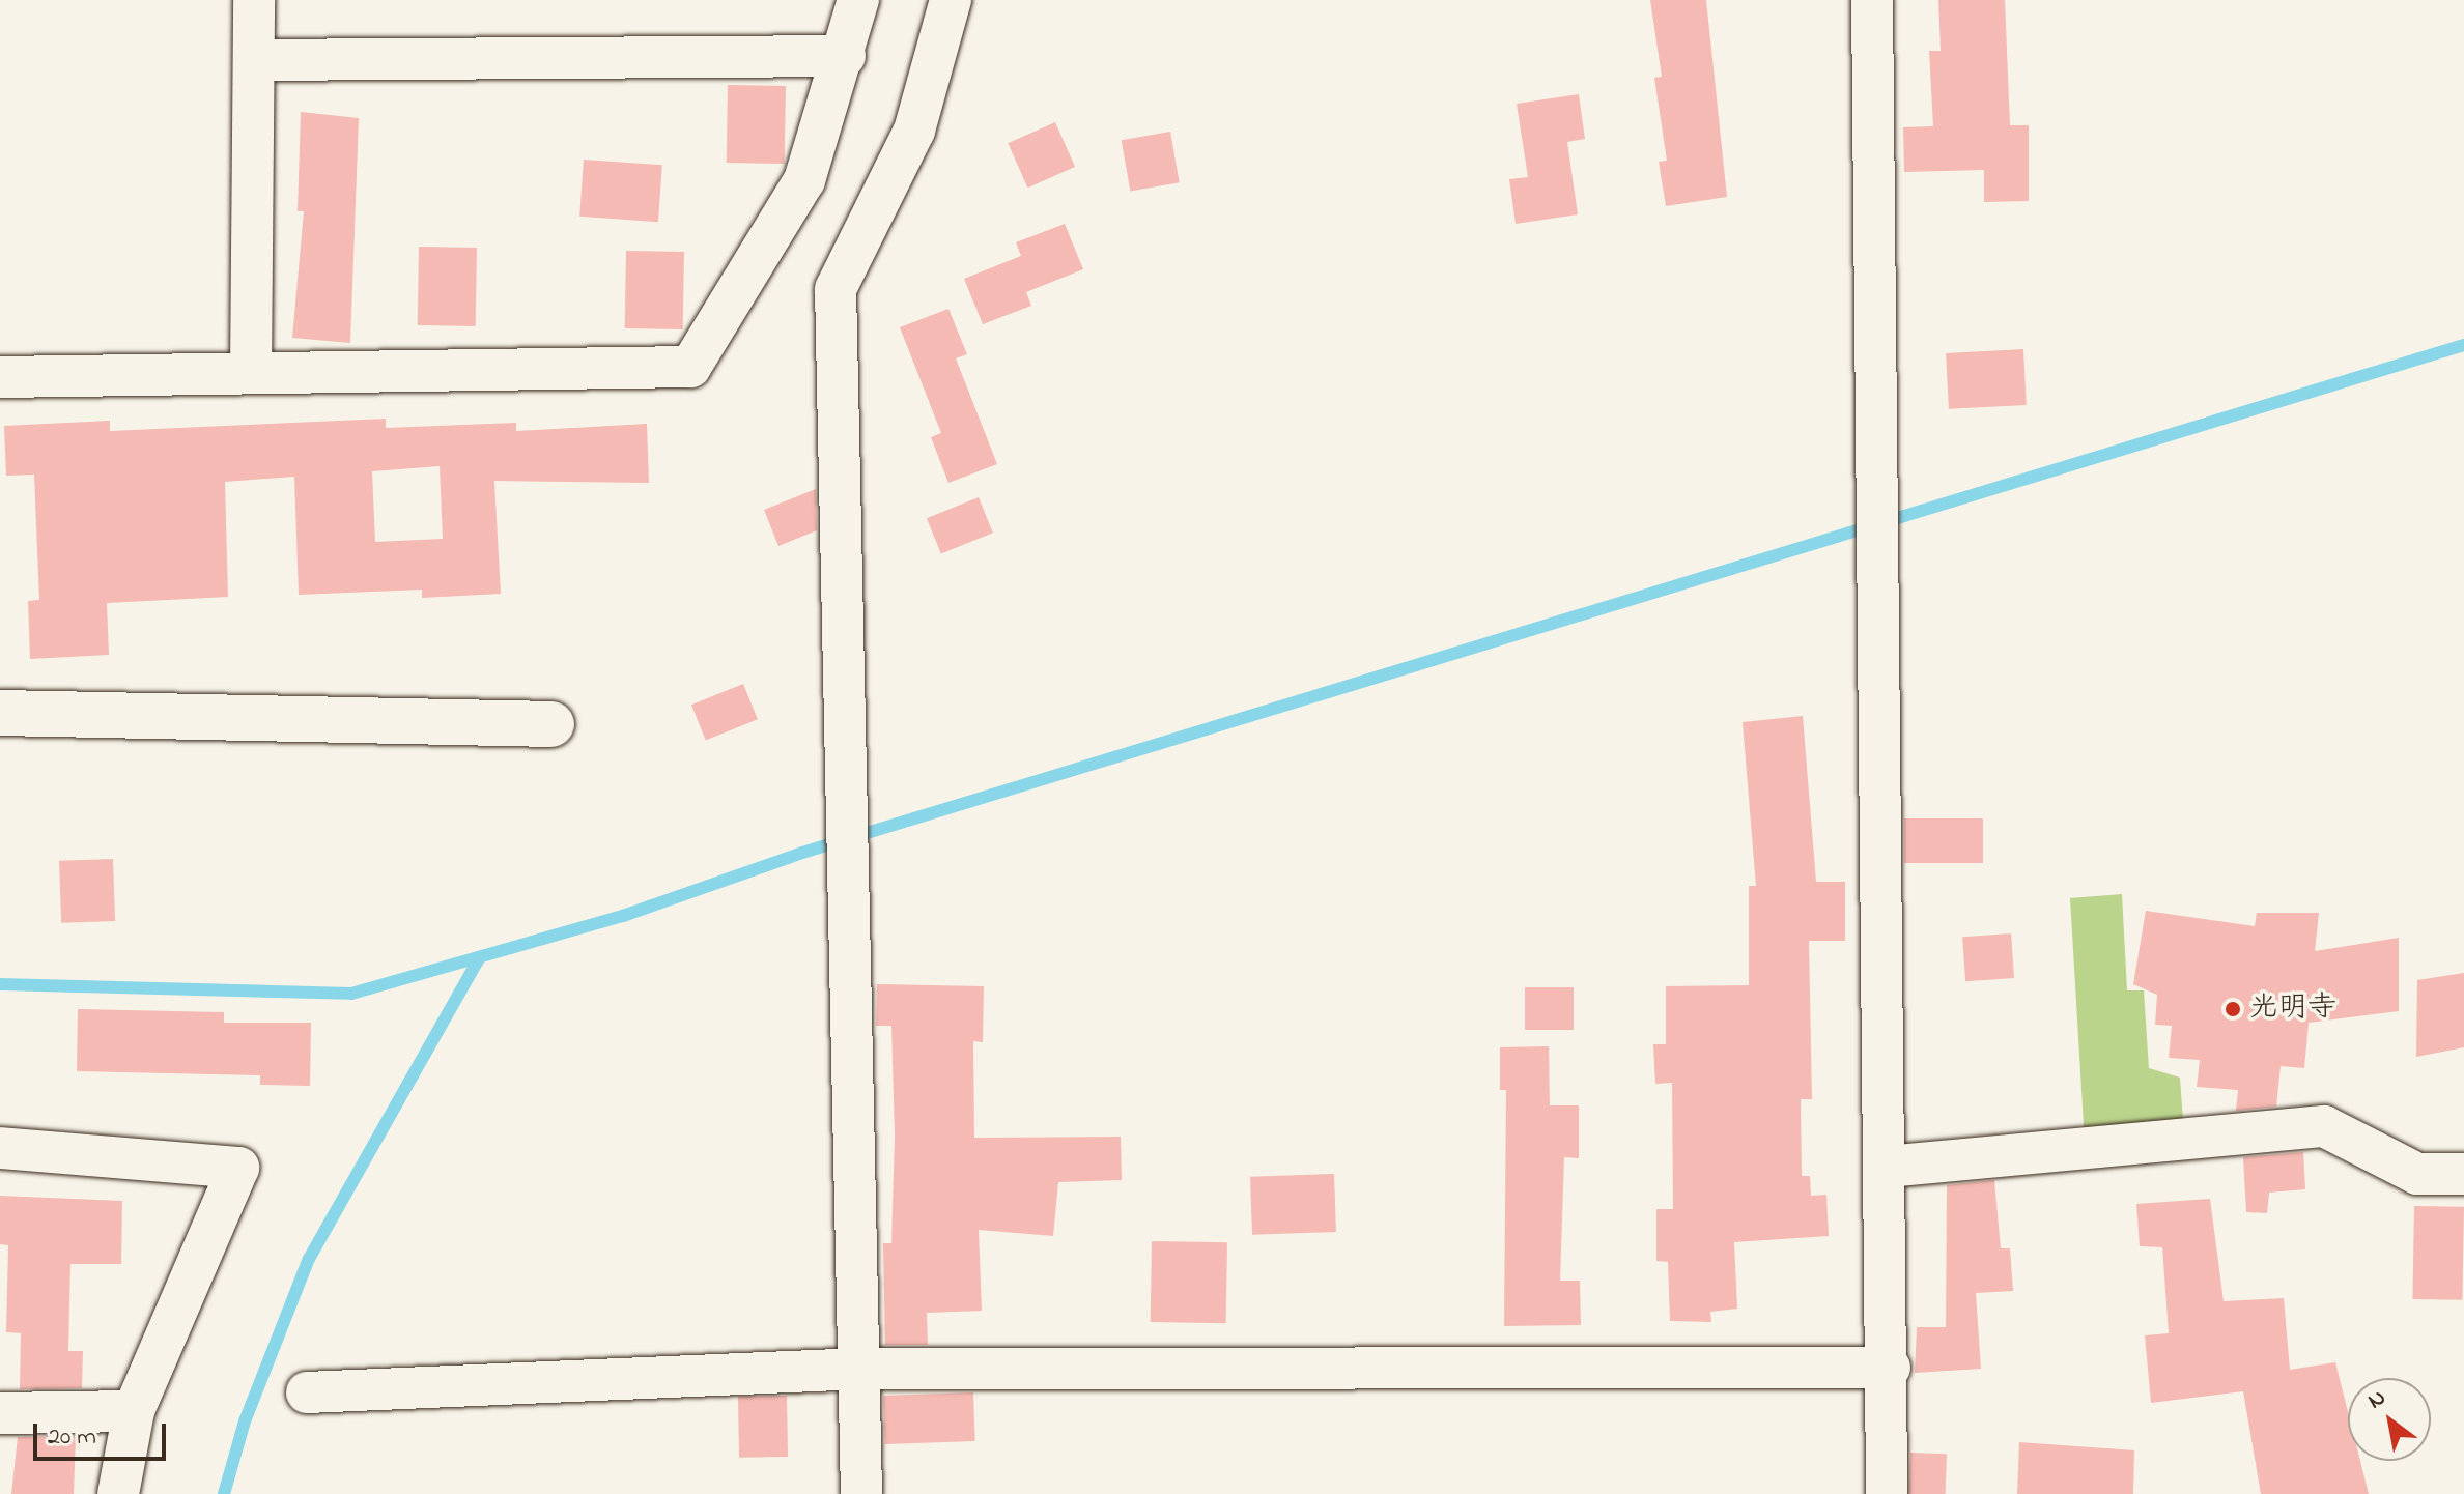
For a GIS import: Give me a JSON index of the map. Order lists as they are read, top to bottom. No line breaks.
{"places":["光明寺"],"scale_bar":"20 m","north":"top left"}
